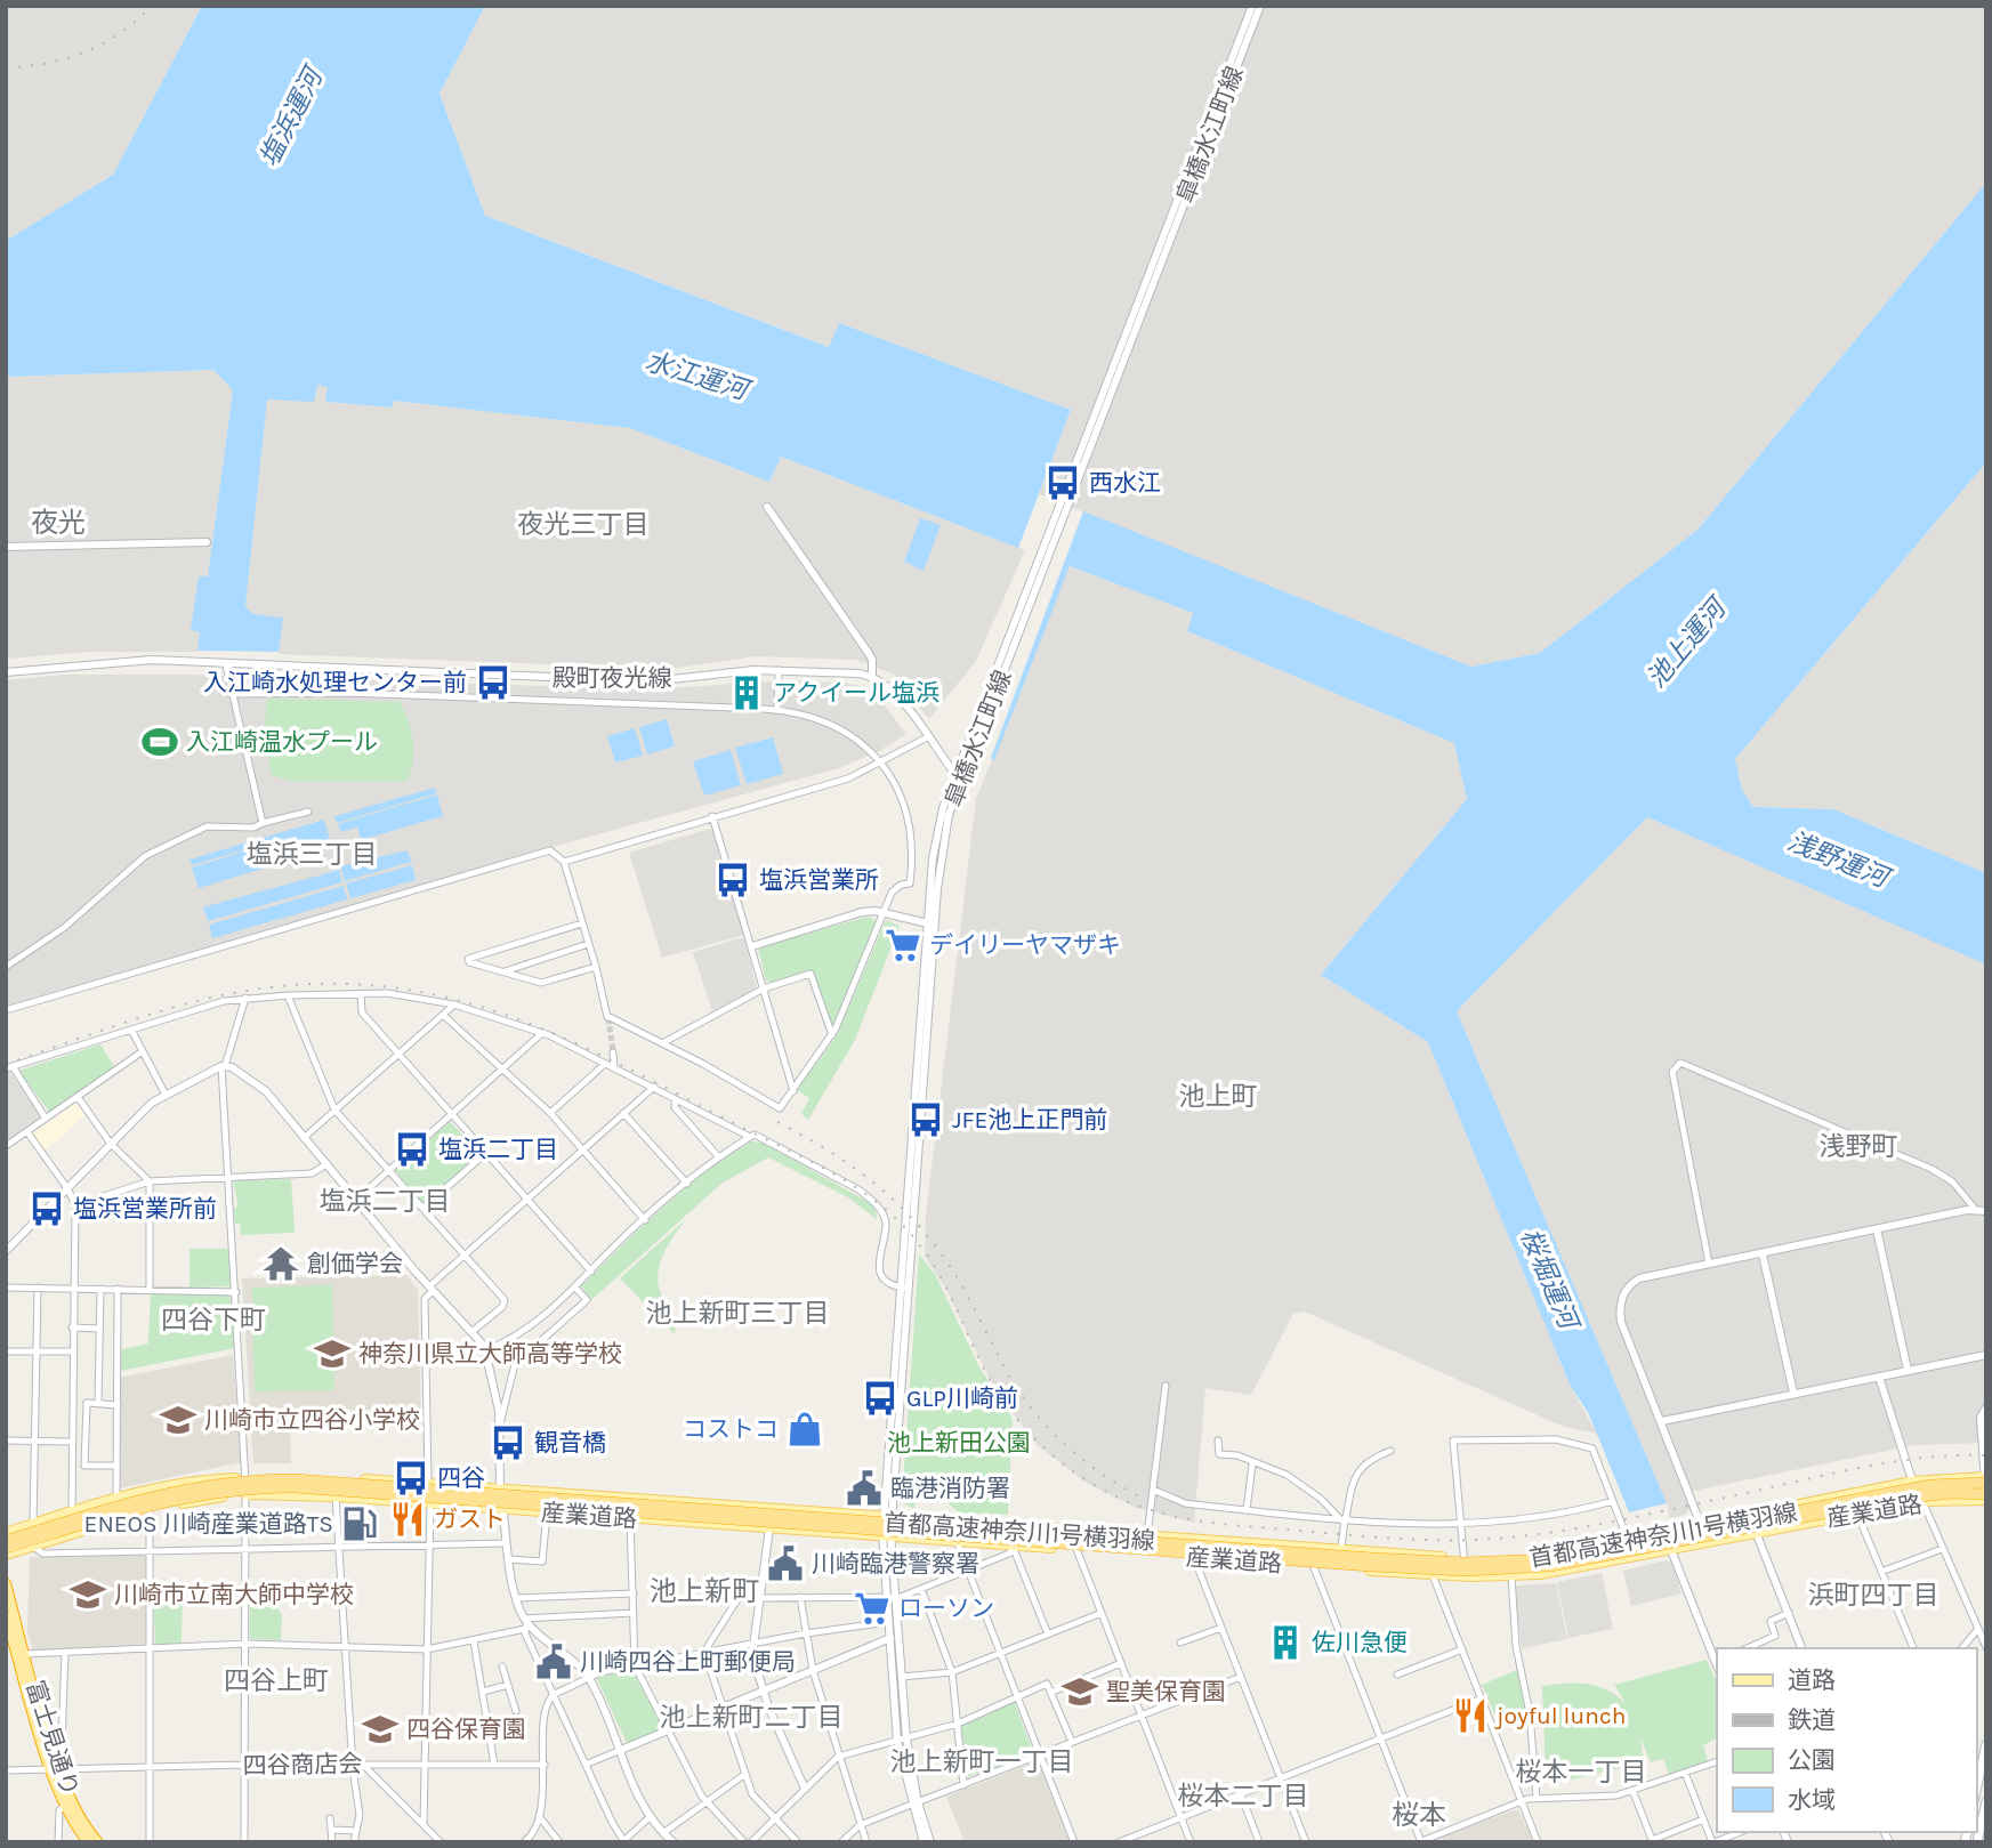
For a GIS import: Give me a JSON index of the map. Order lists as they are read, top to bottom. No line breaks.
{"streets":{"highway":["首都高速神奈川1号横羽線","富士見通り"],"main road":["産業道路"],"street":["皐橋水江町線","殿町夜光線","四谷商店会"]},"crossings":[["皐橋水江町線","産業道路"],["産業道路","首都高速神奈川1号横羽線"],["富士見通り","四谷商店会"]],"districts":["夜光","夜光三丁目","塩浜三丁目","池上町","浅野町","塩浜二丁目","池上新町三丁目","四谷下町","池上新町","浜町四丁目","四谷上町","池上新町二丁目","池上新町一丁目","桜本一丁目","桜本二丁目","桜本"],"water":["塩浜運河","水江運河","池上運河","浅野運河","桜堀運河"],"parks":["池上新田公園"],"places":{"bus stop":["西水江","入江崎水処理センター前","塩浜営業所","JFE池上正門前","塩浜二丁目","塩浜営業所前","GLP川崎前","観音橋","四谷"],"building":["アクイール塩浜","佐川急便"],"sports":["入江崎温水プール"],"supermarket":["デイリーヤマザキ","ローソン"],"temple":["創価学会"],"school or university":["神奈川県立大師高等学校","川崎市立四谷小学校","川崎市立南大師中学校","聖美保育園","四谷保育園"],"shop":["コストコ"],"public building":["臨港消防署","川崎臨港警察署","川崎四谷上町郵便局"],"restaurant":["ガスト","joyful lunch"],"fuel station":["ENEOS 川崎産業道路TS"]},"legend":["道路","鉄道","公園","水域"]}
